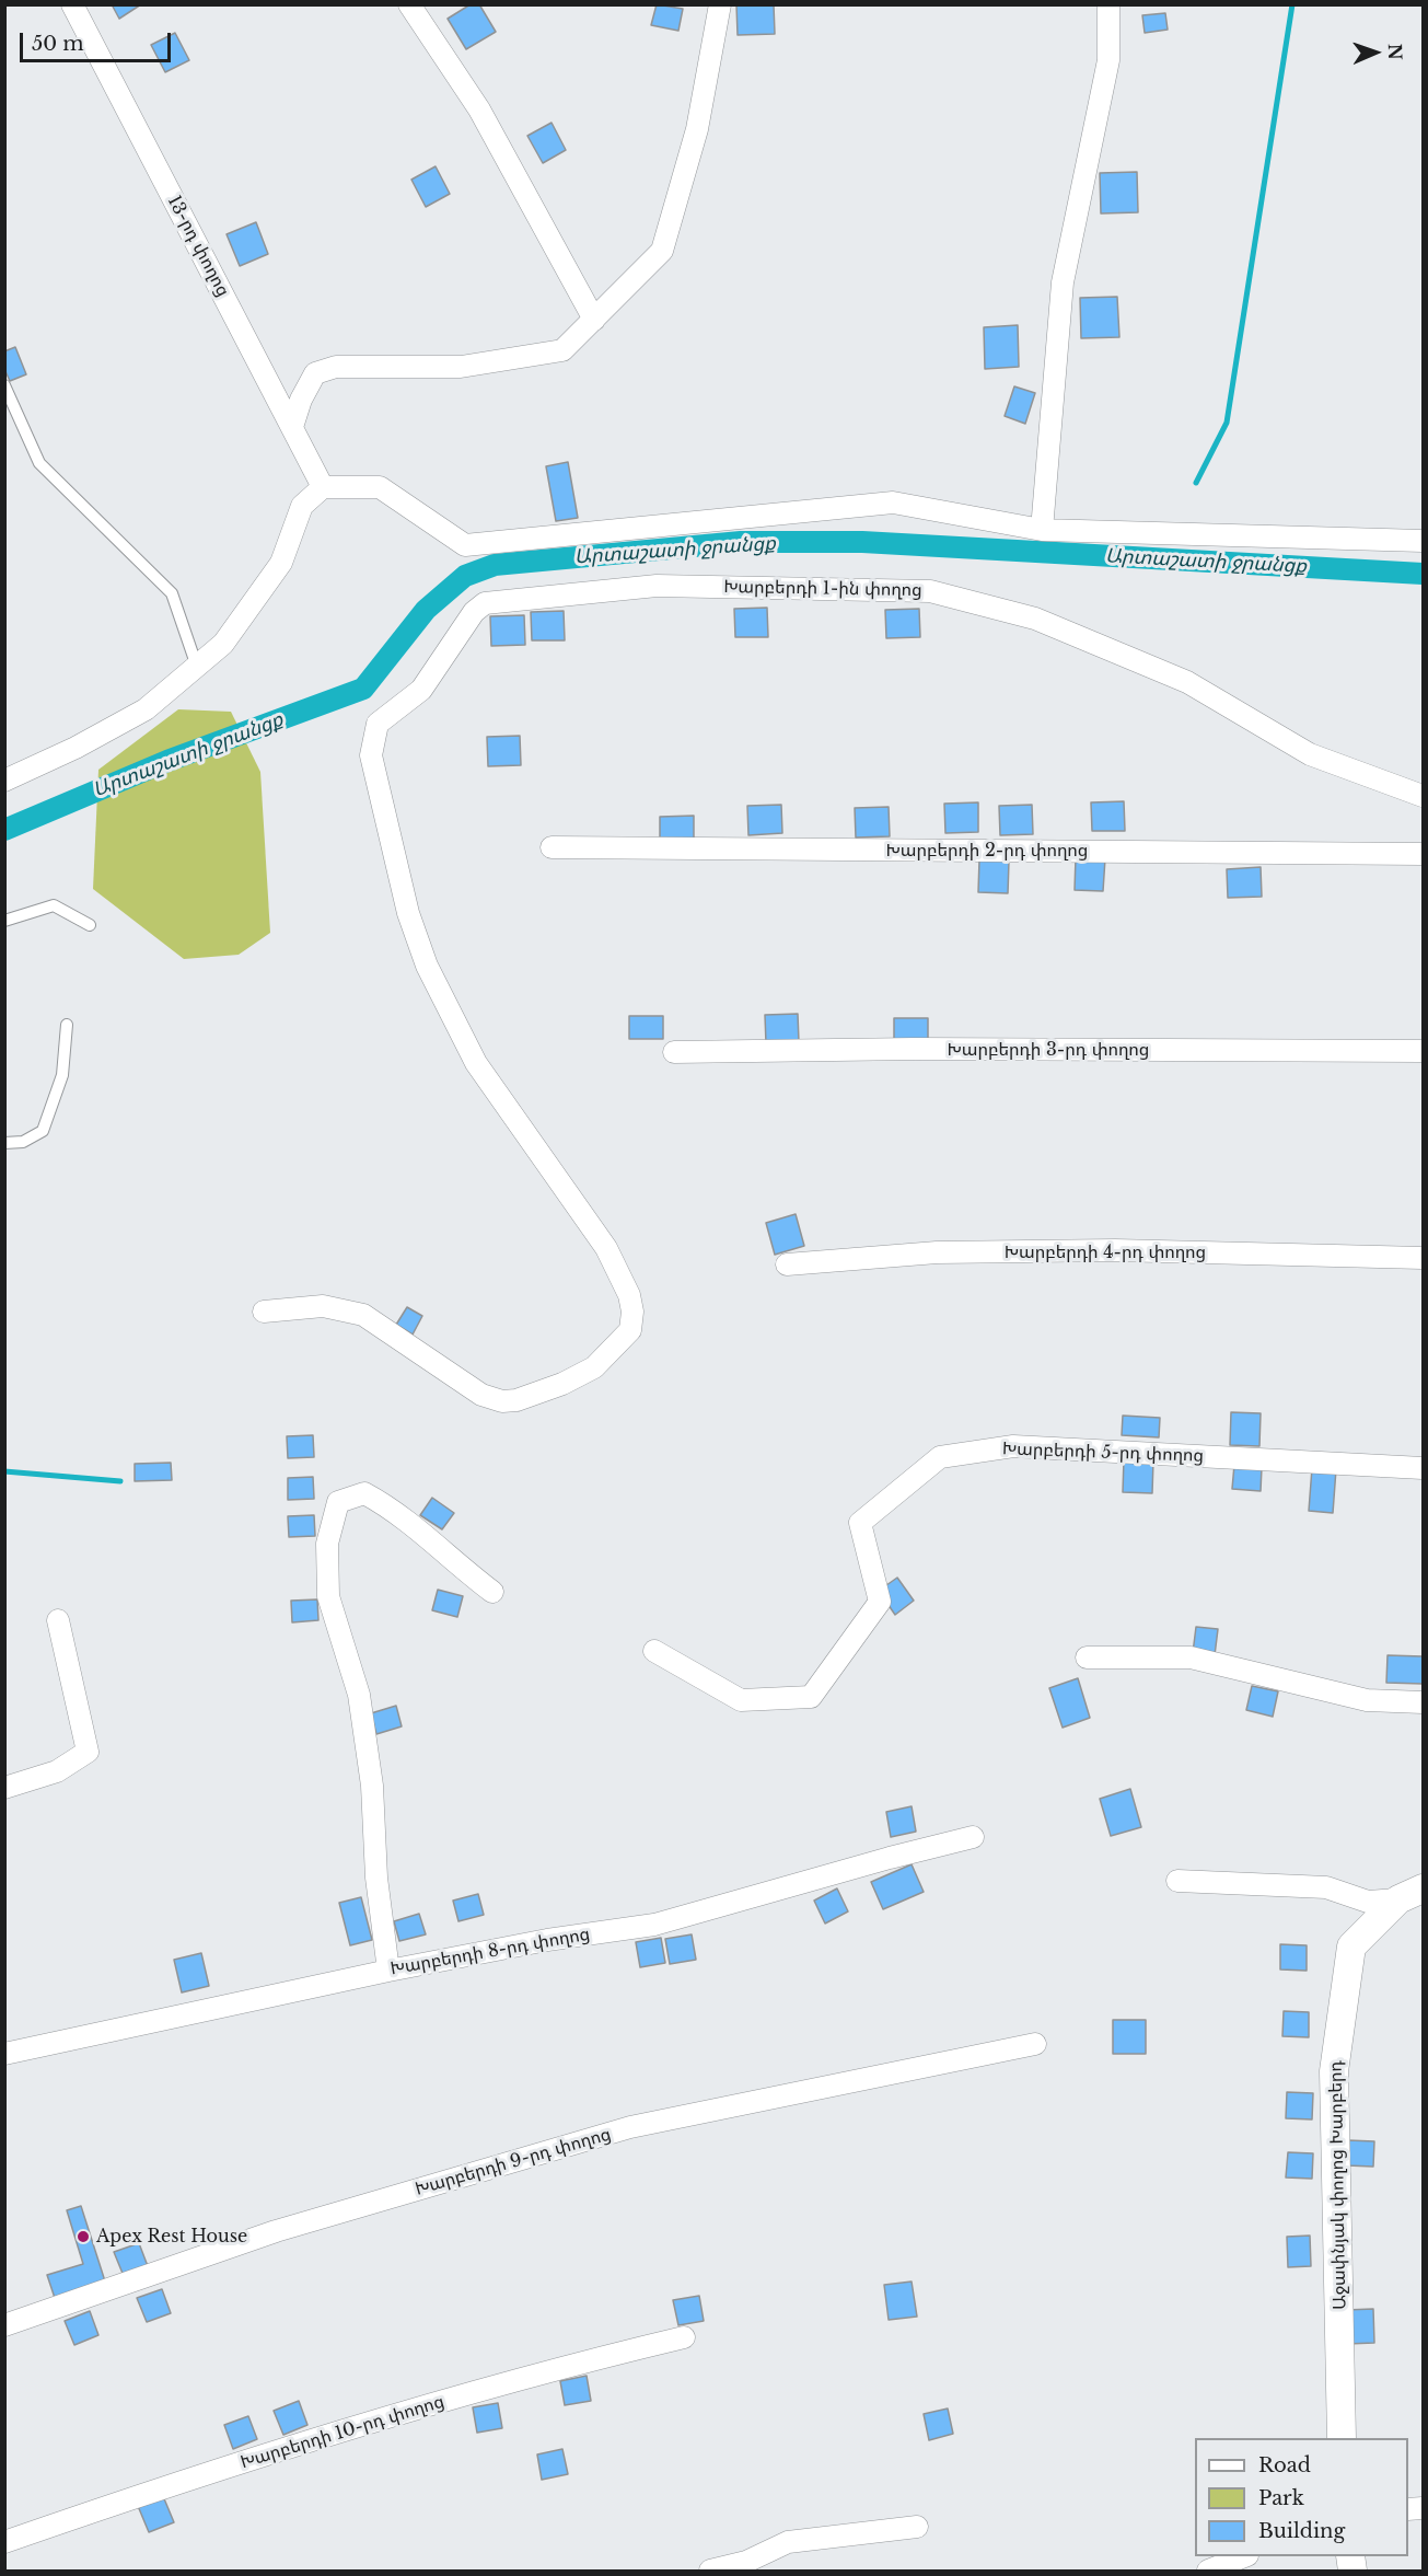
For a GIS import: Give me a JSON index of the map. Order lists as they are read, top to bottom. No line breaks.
{"streets":{"street":["13-րդ փողոց","Խարբերդի 1-ին փողոց","Խարբերդի 2-րդ փողոց","Խարբերդի 3-րդ փողոց","Խարբերդի 4-րդ փողոց","Խարբերդի 5-րդ փողոց","Խարբերդի 8-րդ փողոց","Խարբերդի 9-րդ փողոց","Աջափնյակ փողոց Խարբերդ","Խարբերդի 10-րդ փողոց"]},"water":["Արտաշատի ջրանցք"],"places":["Apex Rest House"],"legend":["Road","Park","Building"],"scale_bar":"50 m","north":"right"}
